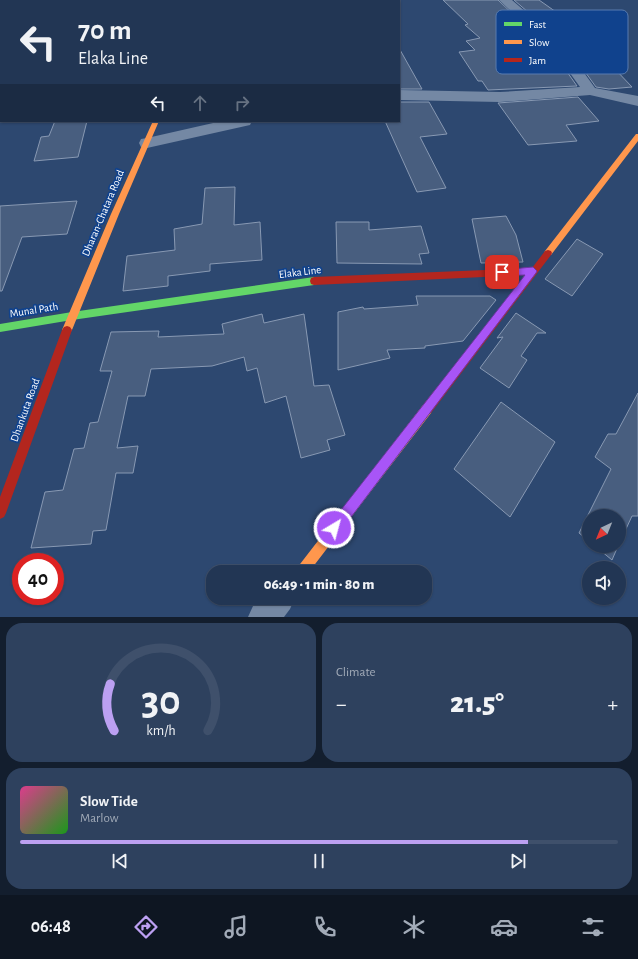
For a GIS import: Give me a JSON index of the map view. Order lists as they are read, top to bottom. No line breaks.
{"streets":{"street":["Dharan-Chatara Road","Elaka Line","Munal Path","Dhankuta Road"]},"crossings":[["Dharan-Chatara Road","Elaka Line"],["Dharan-Chatara Road","Munal Path"],["Dharan-Chatara Road","Dhankuta Road"],["Elaka Line","Munal Path"],["Elaka Line","Dhankuta Road"],["Munal Path","Dhankuta Road"]],"legend":["Fast","Slow","Jam"],"north":"bottom left","page":{"turn":["70 m","Elaka Line"],"limit":"40","trip":"06:49 · 1 min · 80 m","tile":"Climate","heat":["−","21.5°","+"],"song":["Slow Tide","Marlow"],"tabs":"06:48","gauge":["30","km/h"]}}
